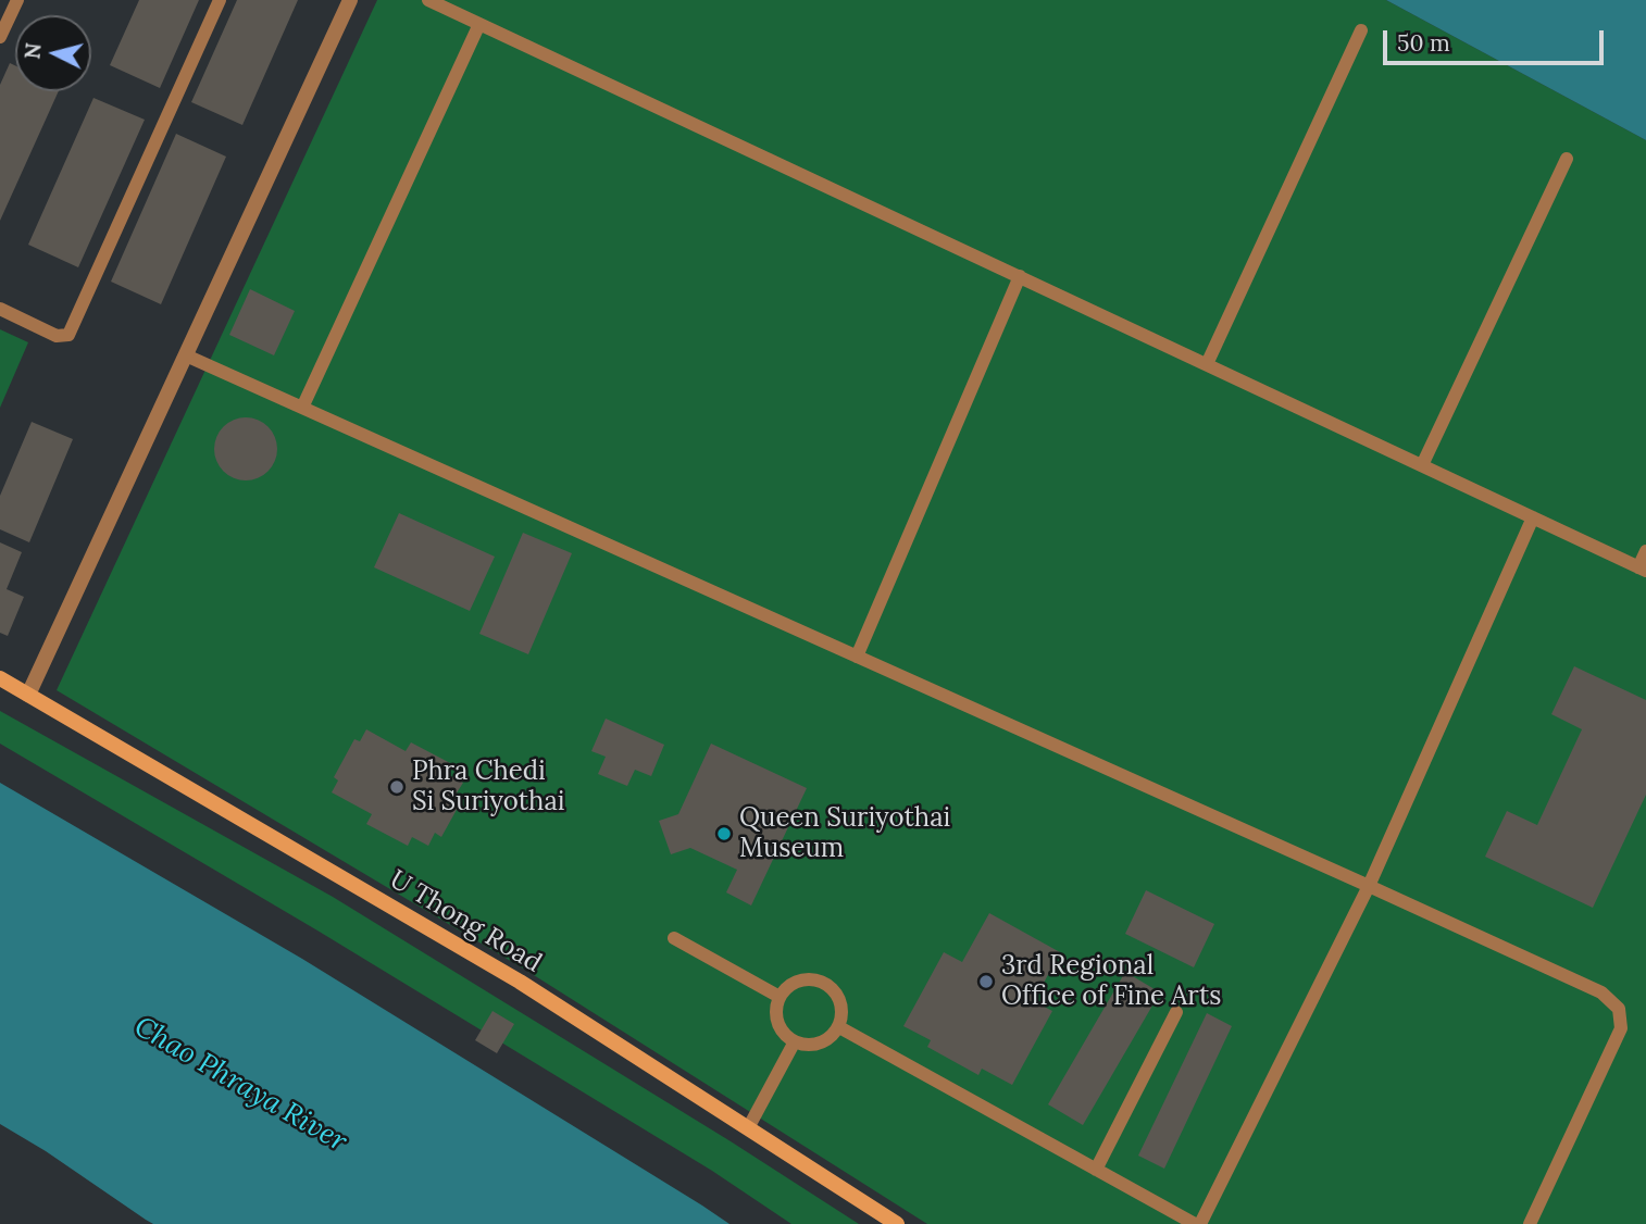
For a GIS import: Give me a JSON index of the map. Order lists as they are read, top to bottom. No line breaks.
{"streets":{"main road":["U Thong Road"]},"water":["Chao Phraya River"],"places":["Phra Chedi Si Suriyothai","Queen Suriyothai Museum","3rd Regional Office of Fine Arts"],"scale_bar":"50 m","north":"left"}
